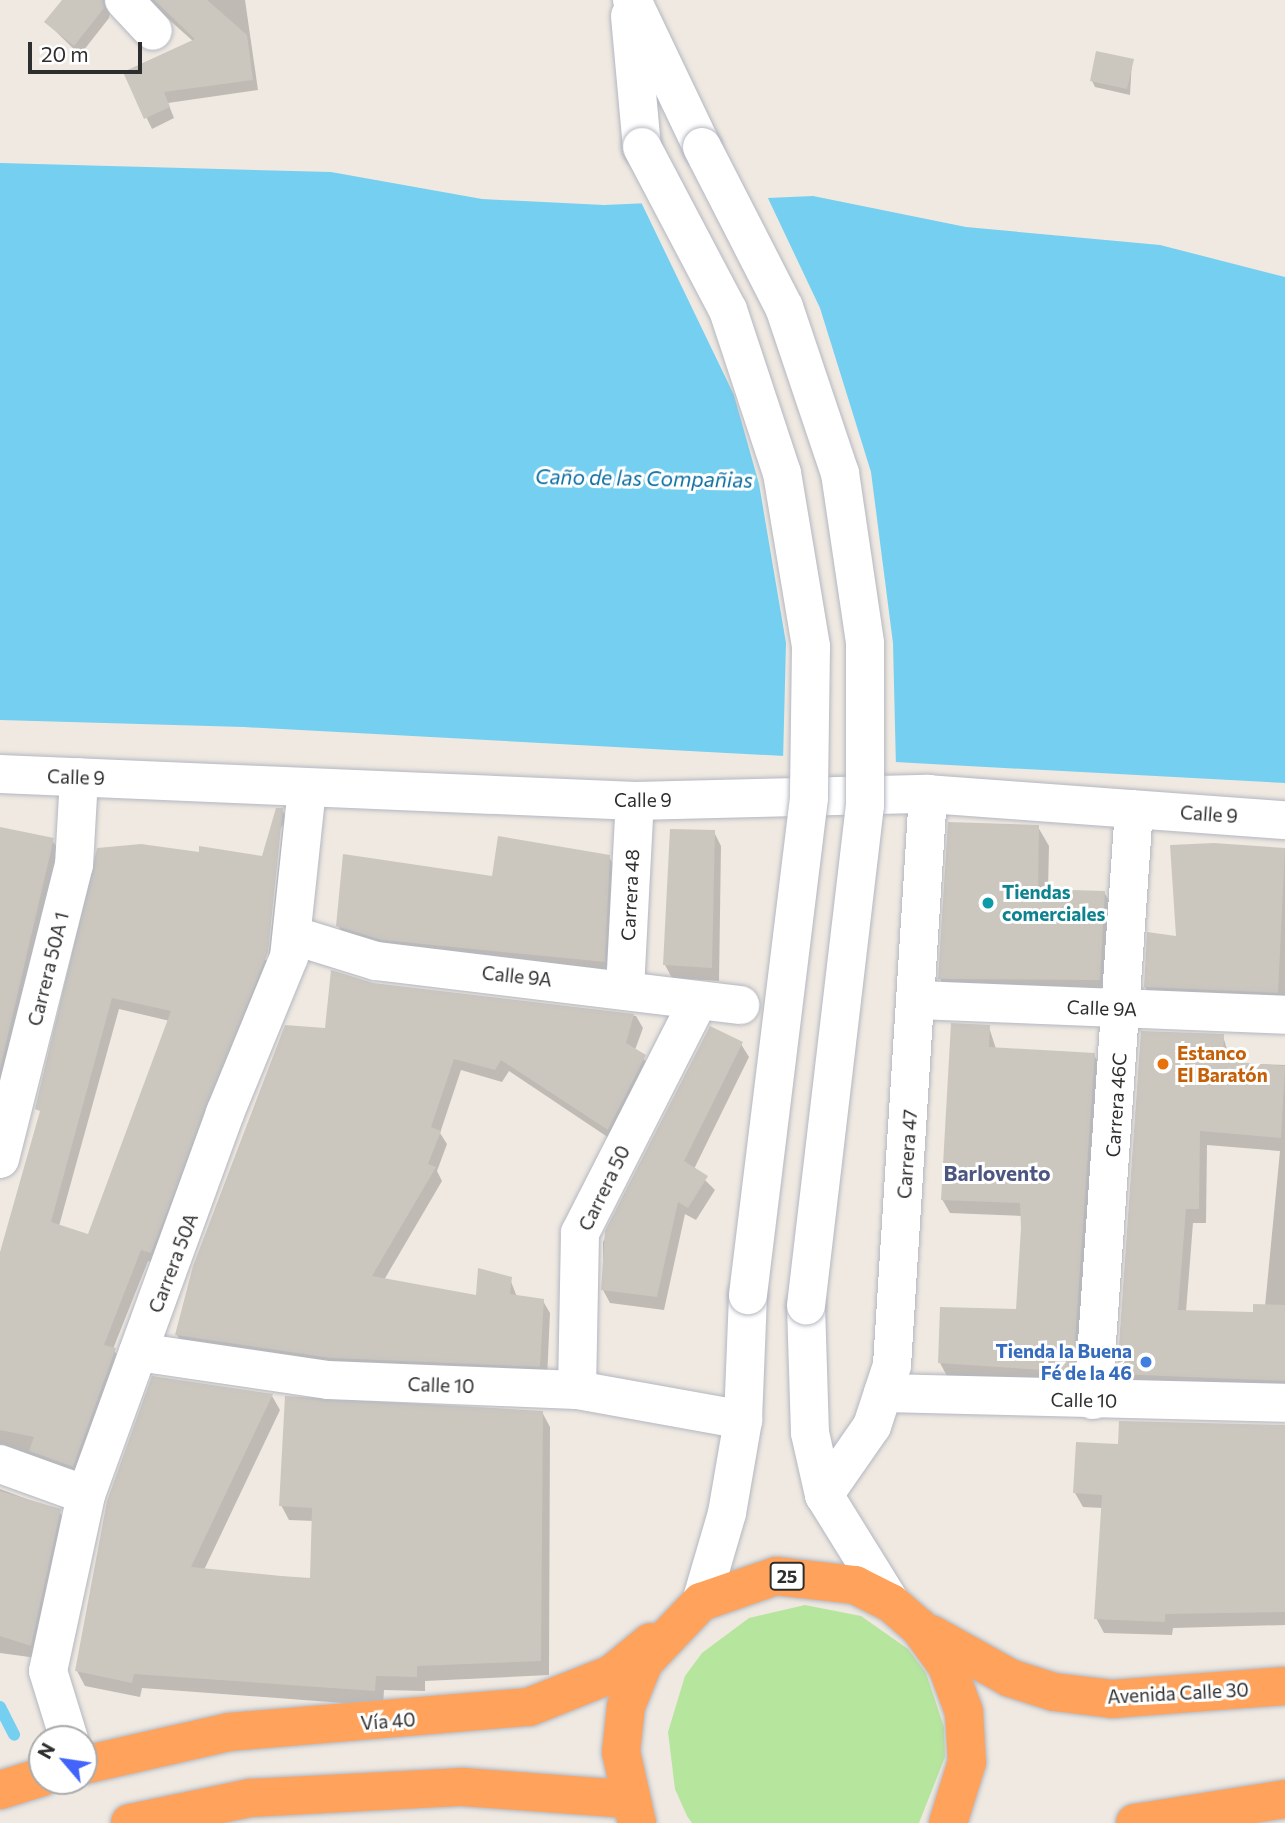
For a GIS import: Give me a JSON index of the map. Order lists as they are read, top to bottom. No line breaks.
{"streets":{"highway":["25","Avenida Calle 30","Vía 40"],"street":["Calle 9","Carrera 48","Carrera 50A 1","Calle 9A","Carrera 46C","Carrera 47","Carrera 50","Carrera 50A","Calle 10"]},"crossings":[["Calle 9","Carrera 48"],["Calle 9","Carrera 50A 1"],["Calle 9","Carrera 46C"],["Calle 9","Carrera 47"],["Calle 9","Carrera 50A"],["Carrera 48","Calle 9A"],["Calle 9A","Carrera 46C"],["Calle 9A","Carrera 47"],["Calle 9A","Carrera 50"],["Calle 9A","Carrera 50A"],["Carrera 46C","Calle 10"],["Carrera 47","Calle 10"],["Carrera 50","Calle 10"],["Carrera 50A","Calle 10"],["25","Avenida Calle 30"],["25","Vía 40"]],"districts":["Barlovento"],"water":["Caño de las Compañias"],"places":["Tiendas comerciales","Estanco El Baratón","Tienda la Buena Fé de la 46"],"scale_bar":"20 m","north":"top left"}
